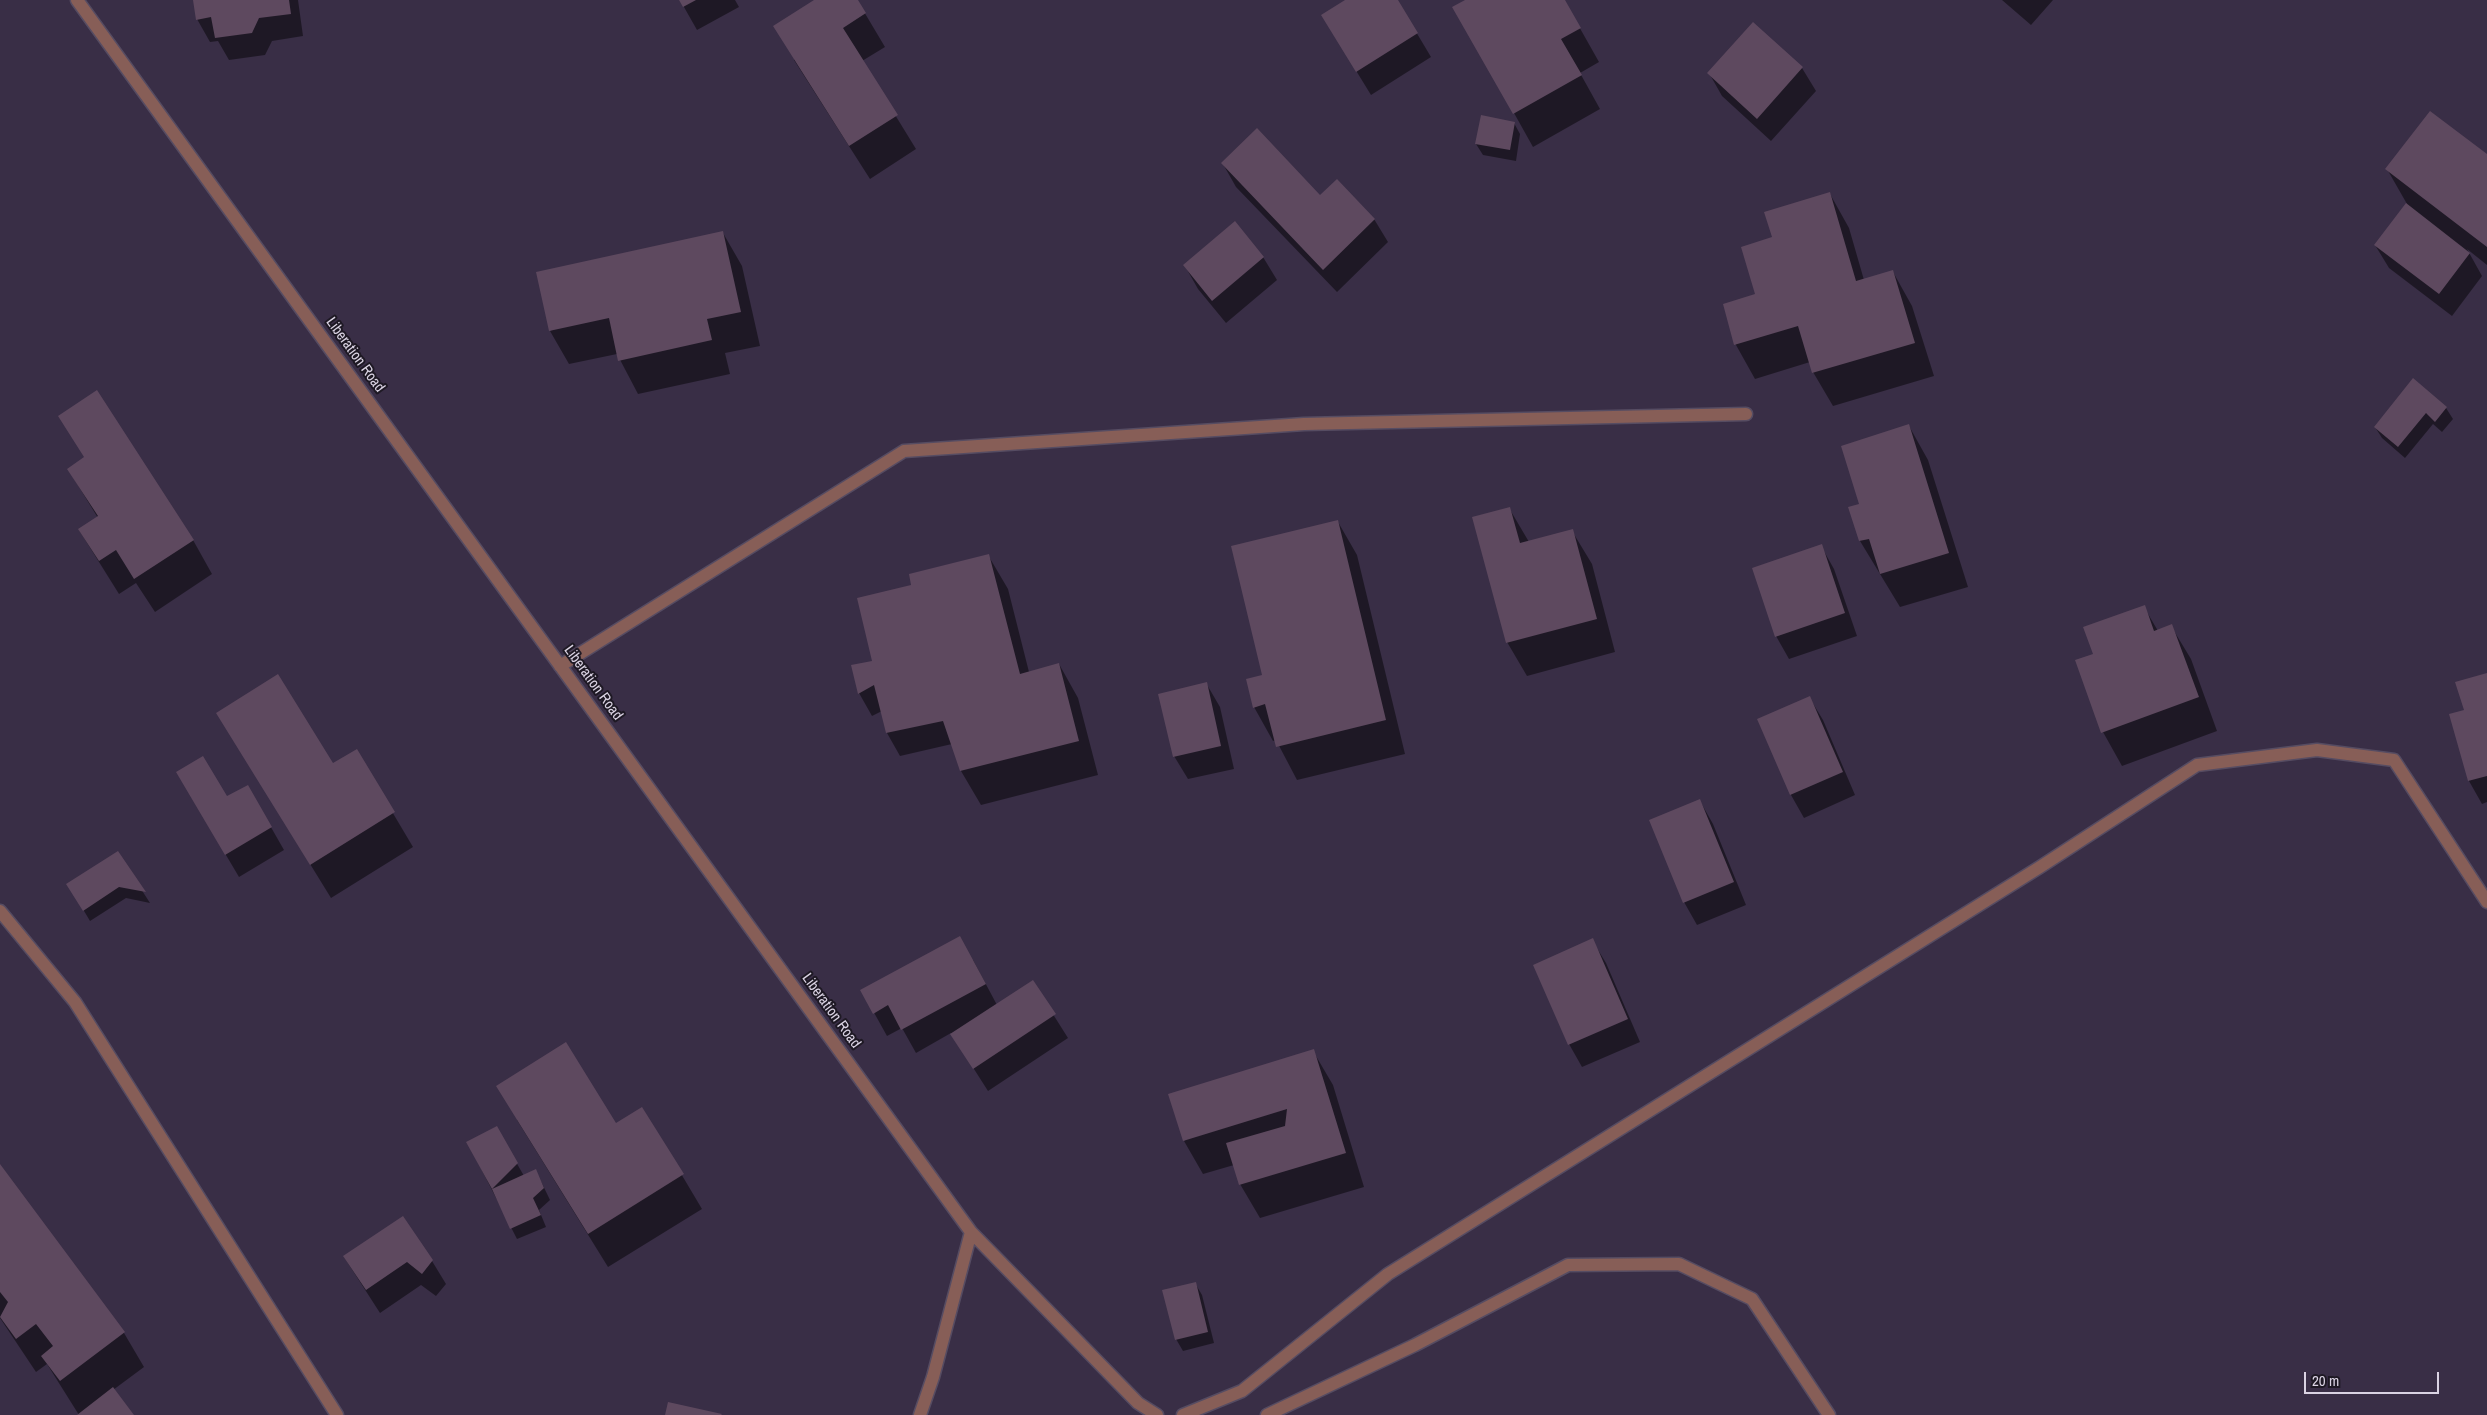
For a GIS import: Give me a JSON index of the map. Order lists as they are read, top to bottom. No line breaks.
{"streets":{"street":["Liberation Road"]},"scale_bar":"20 m"}
